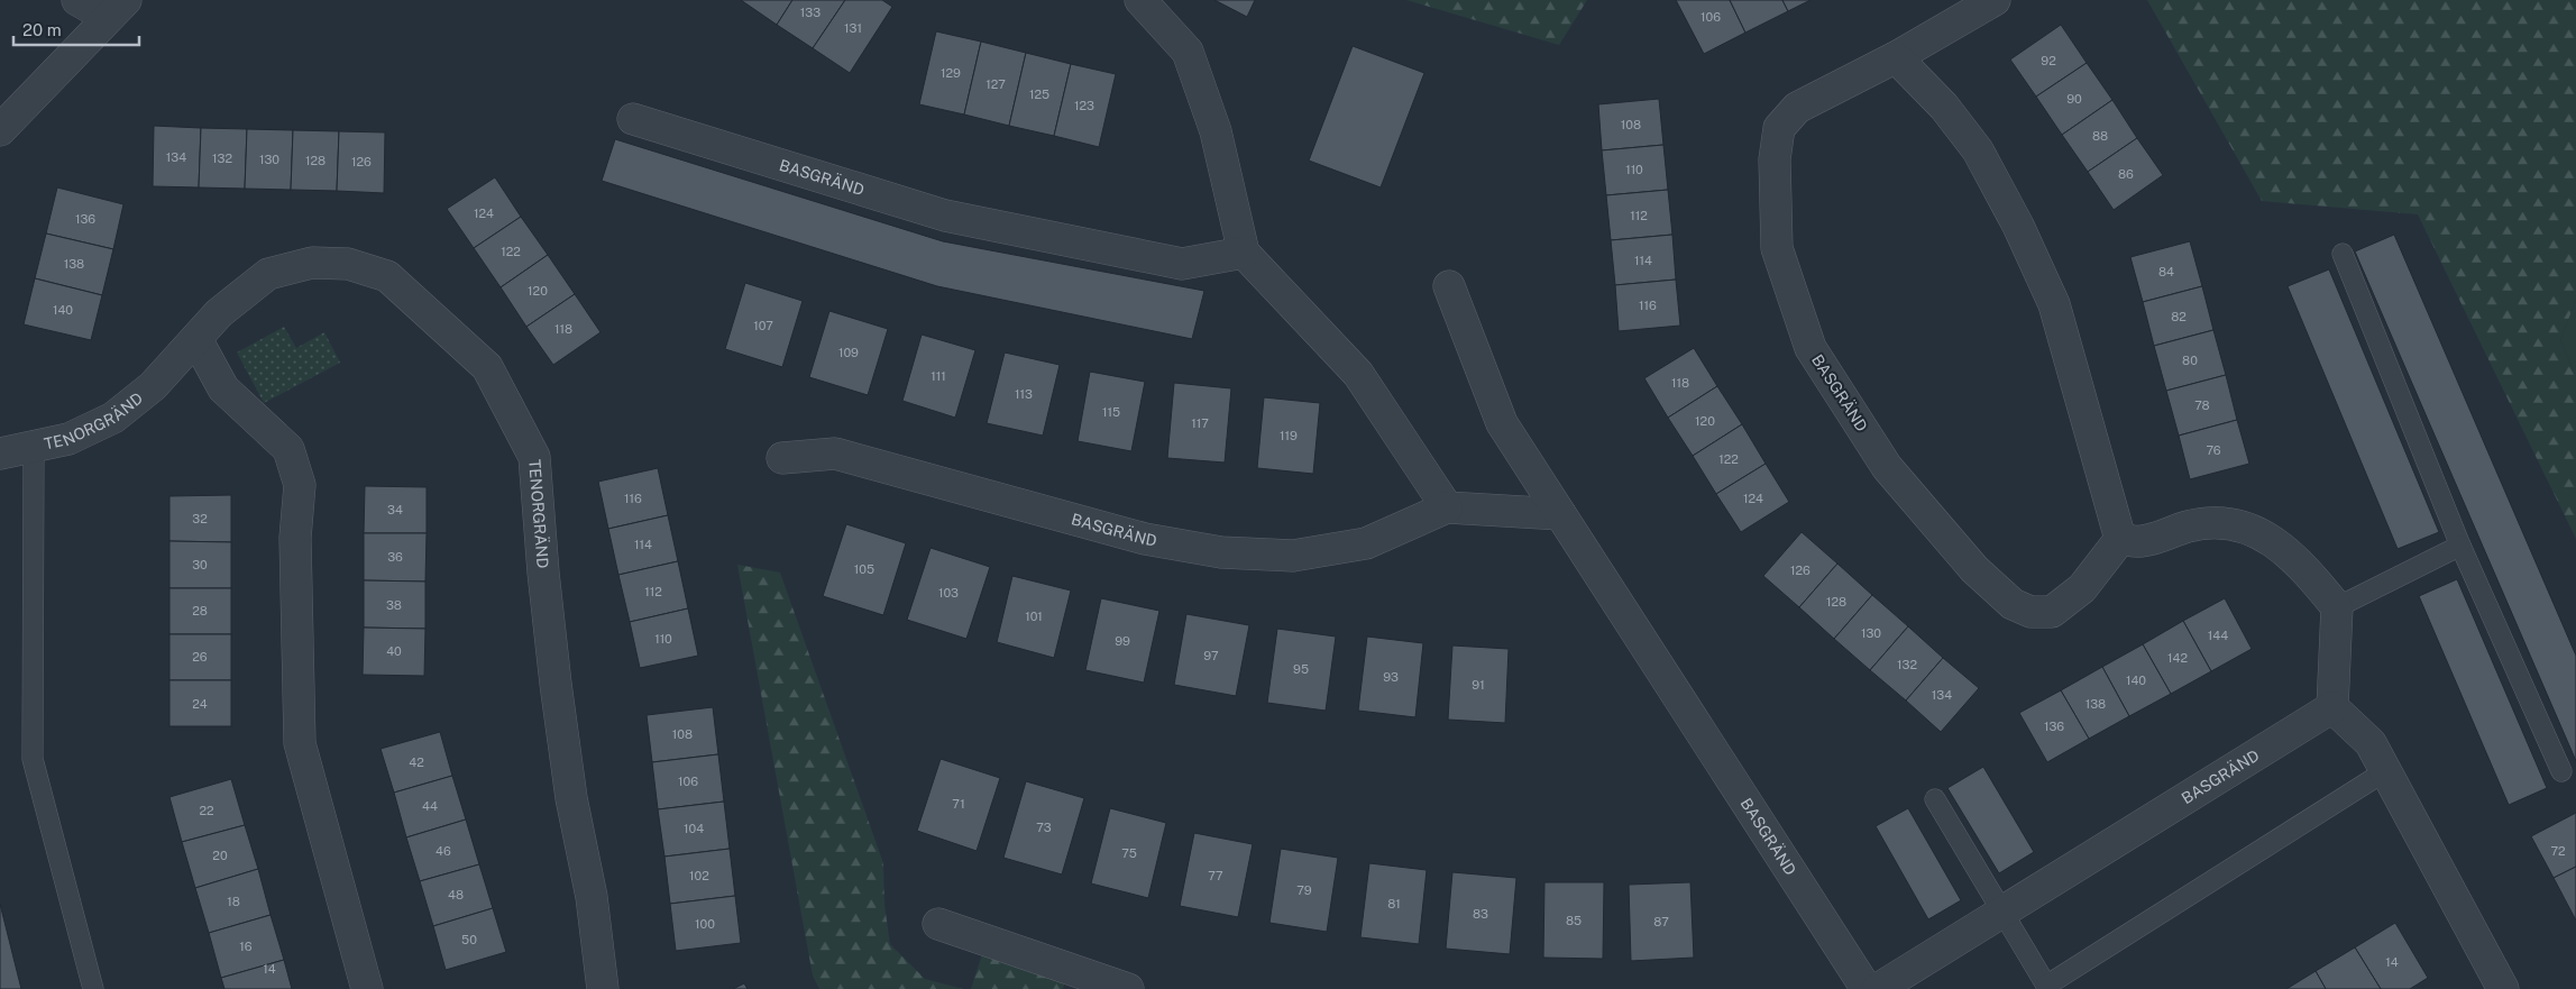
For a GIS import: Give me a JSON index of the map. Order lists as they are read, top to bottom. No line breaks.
{"streets":{"street":["BASGRÄND","TENORGRÄND"]},"house_numbers":["133","106","131","92","129","127","125","90","123","108","88","134","132","130","128","126","110","86","124","112","136","122","114","138","84","120","116","140","82","107","118","109","80","111","118","113","78","115","120","117","119","76","122","116","124","34","32","114","36","30","105","126","112","103","128","38","28","101","130","144","110","99","40","97","26","142","132","95","93","140","91","134","24","138","136","108","42","106","71","44","22","73","104","46","72","75","20","102","77","79","48","18","81","83","85","87","100","50","16","14","14"],"scale_bar":"20 m"}
